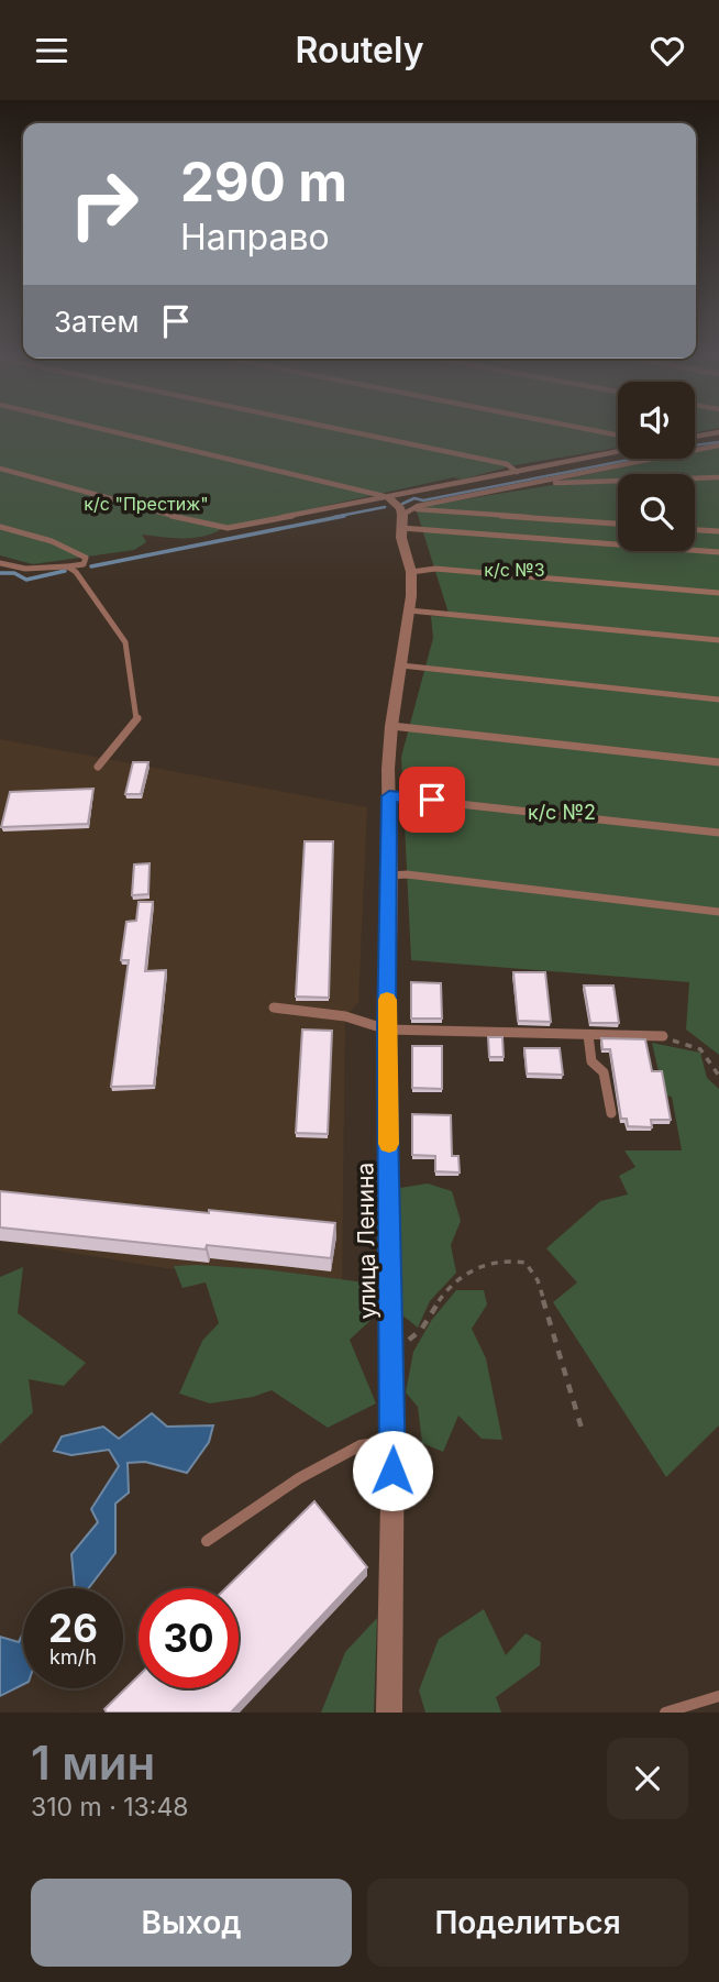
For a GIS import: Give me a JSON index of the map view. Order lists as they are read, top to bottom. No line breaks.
{"streets":{"street":["улица Ленина"]},"parks":["к/с \"Престиж\"","к/с №3","к/с №2"],"page":{"header":"Routely","turn":["290 m","Направо"],"then":"Затем","speed":"26 km/h","limit":"30","heading":["1 мин","310 m · 13:48"],"buttons":["Выход","Поделиться"]}}
